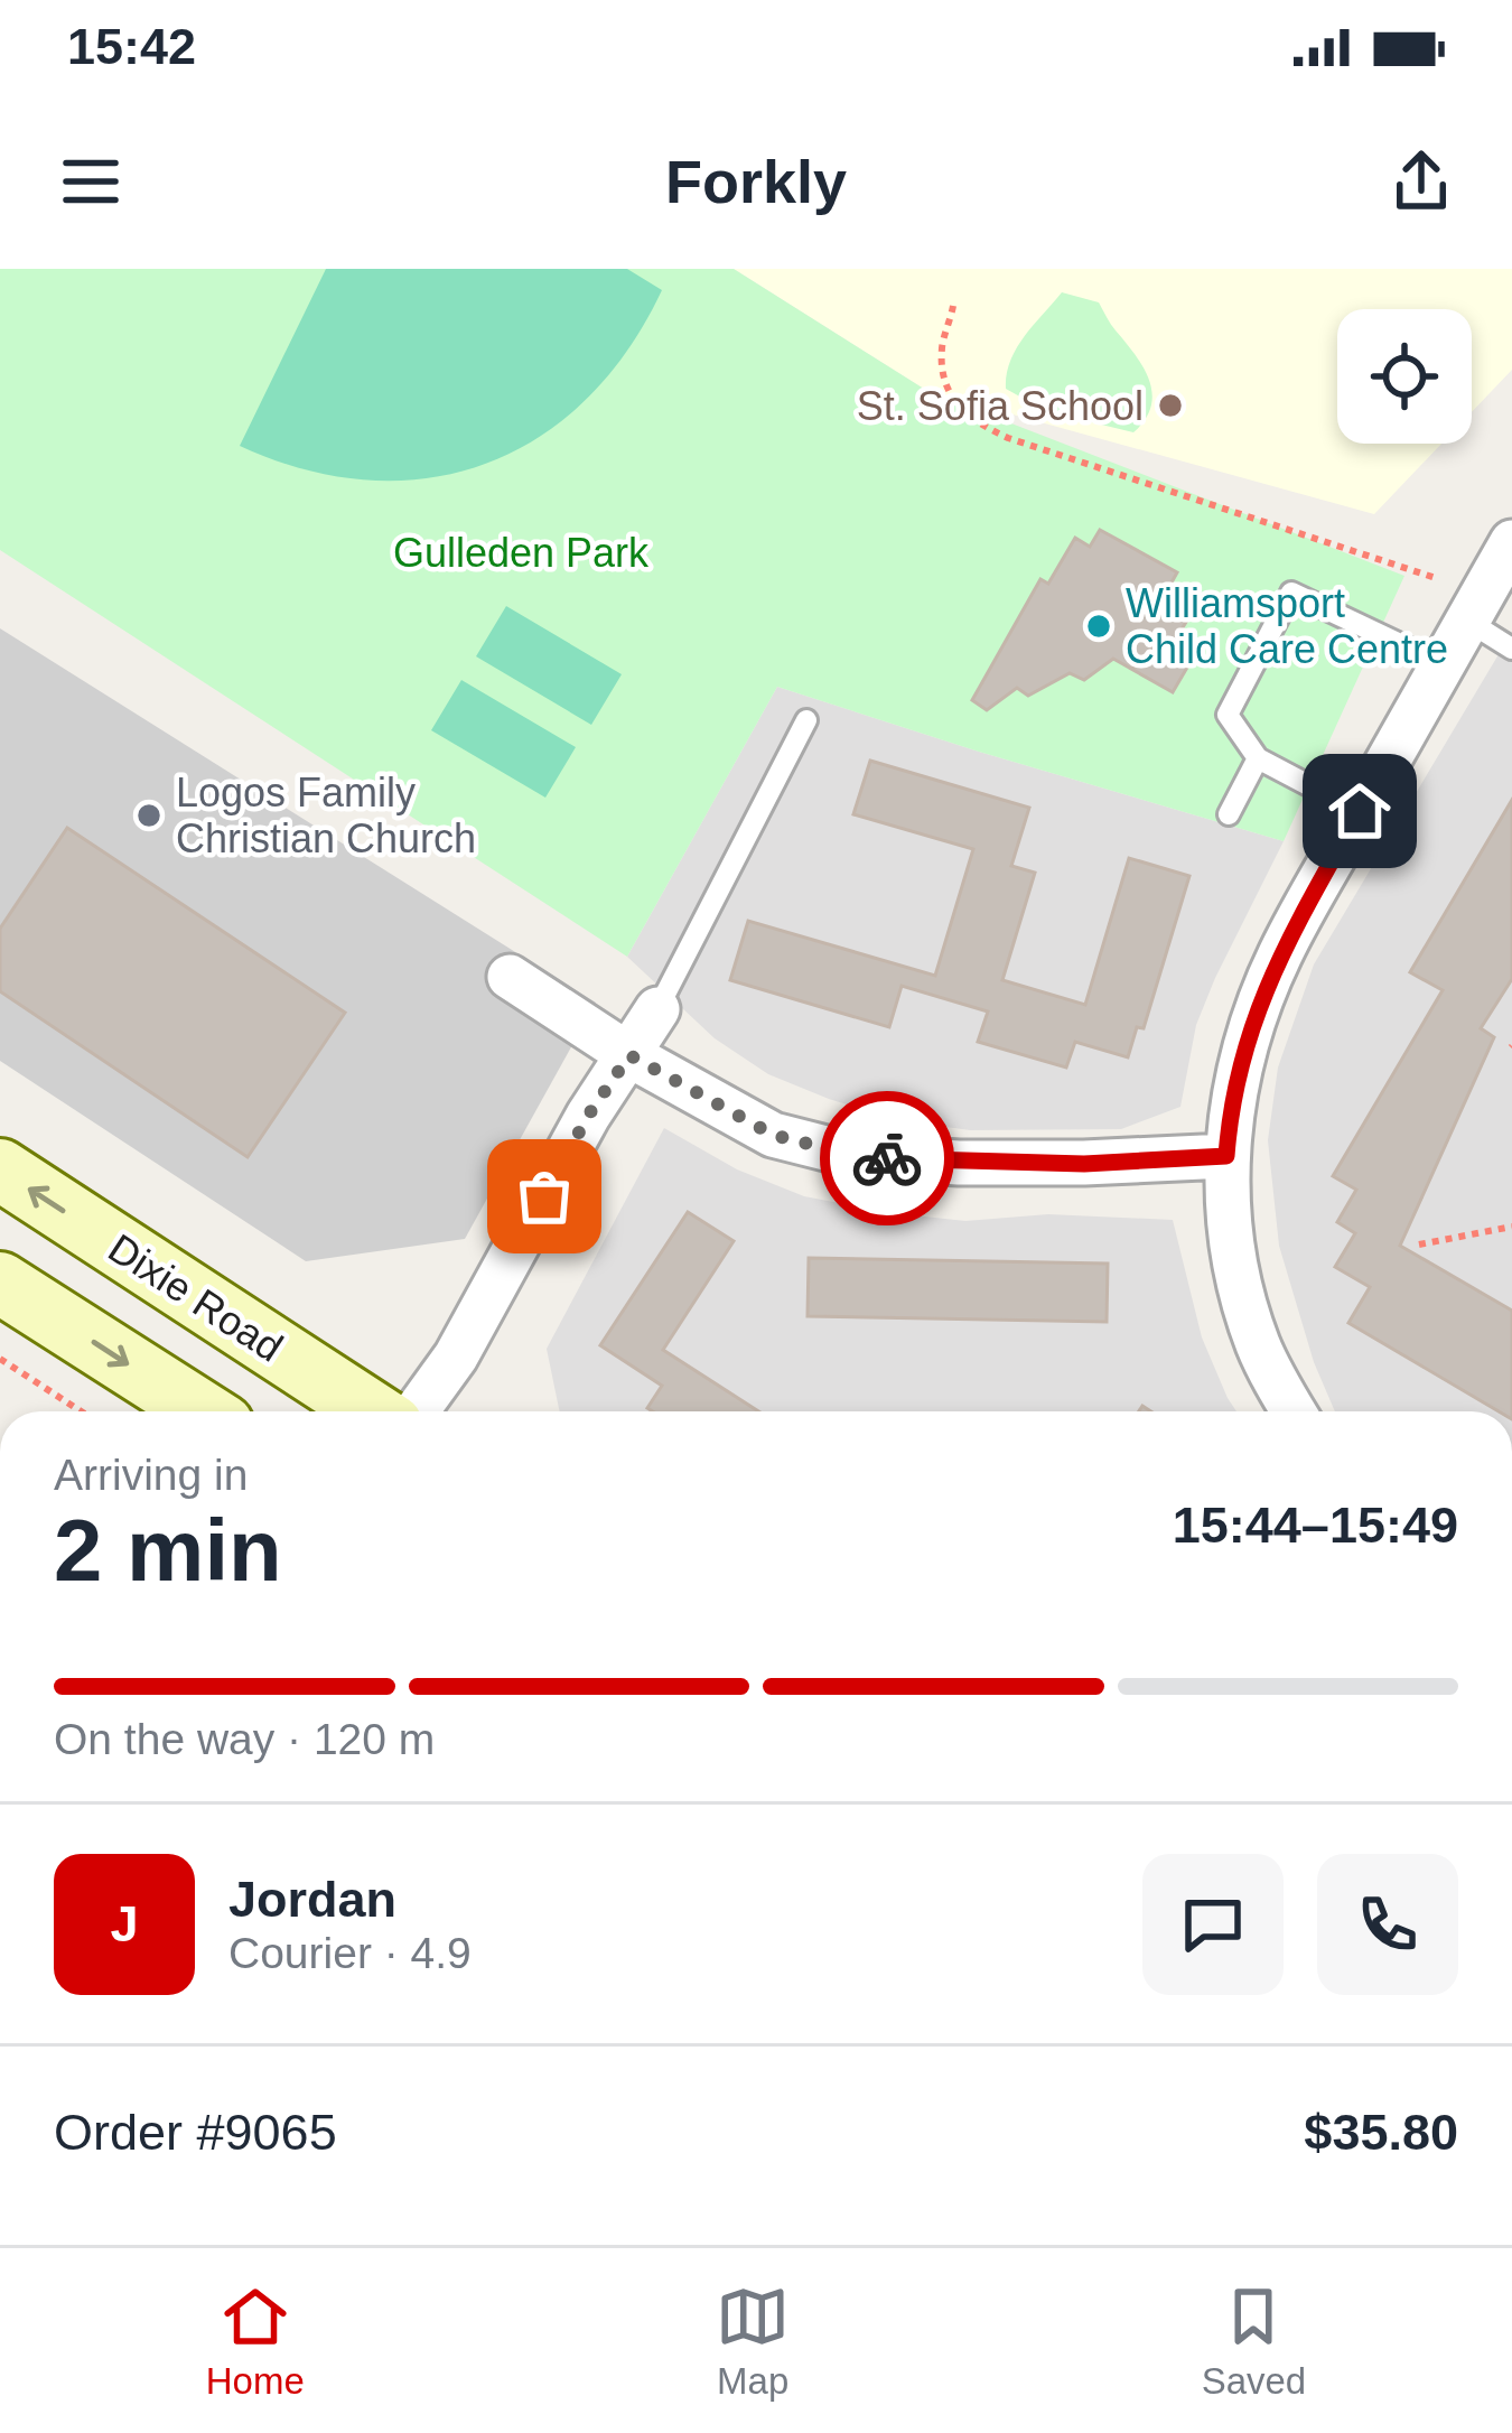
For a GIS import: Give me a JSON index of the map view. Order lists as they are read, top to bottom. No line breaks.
{"streets":{"main road":["Dixie Road"]},"parks":["Gulleden Park"],"places":["St. Sofia School","Williamsport Child Care Centre","Logos Family Christian Church"],"page":{"status":"15:42","header":"Forkly","heading":["2 min","Arriving in","15:44–15:49"],"panel":["Jordan","Courier · 4.9","Order #9065","$35.80"],"bar":"On the way · 120 m","round":"J","tabs":["Home","Map","Saved"]}}
